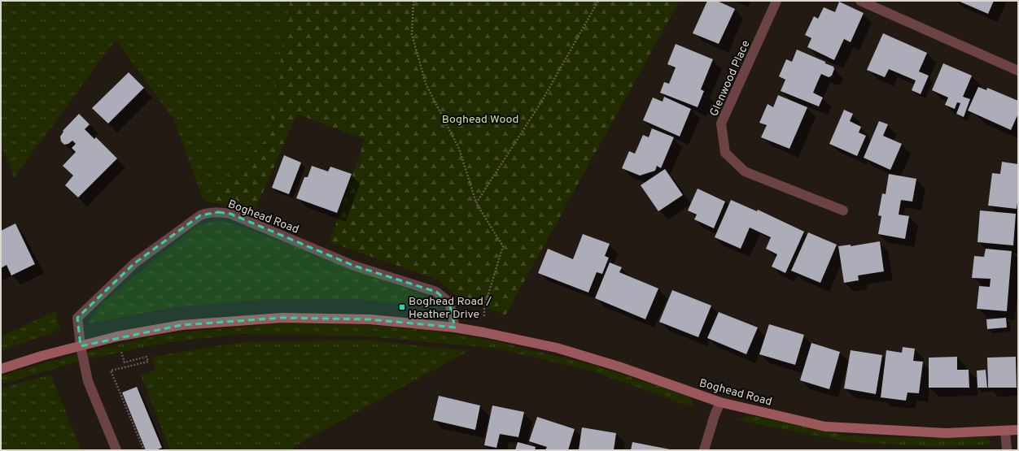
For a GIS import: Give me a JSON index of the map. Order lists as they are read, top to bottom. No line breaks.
{"streets":{"street":["Glenwood Place","Boghead Road"]},"parks":["Boghead Wood"],"places":{"transit":["Boghead Road / Heather Drive"]}}
